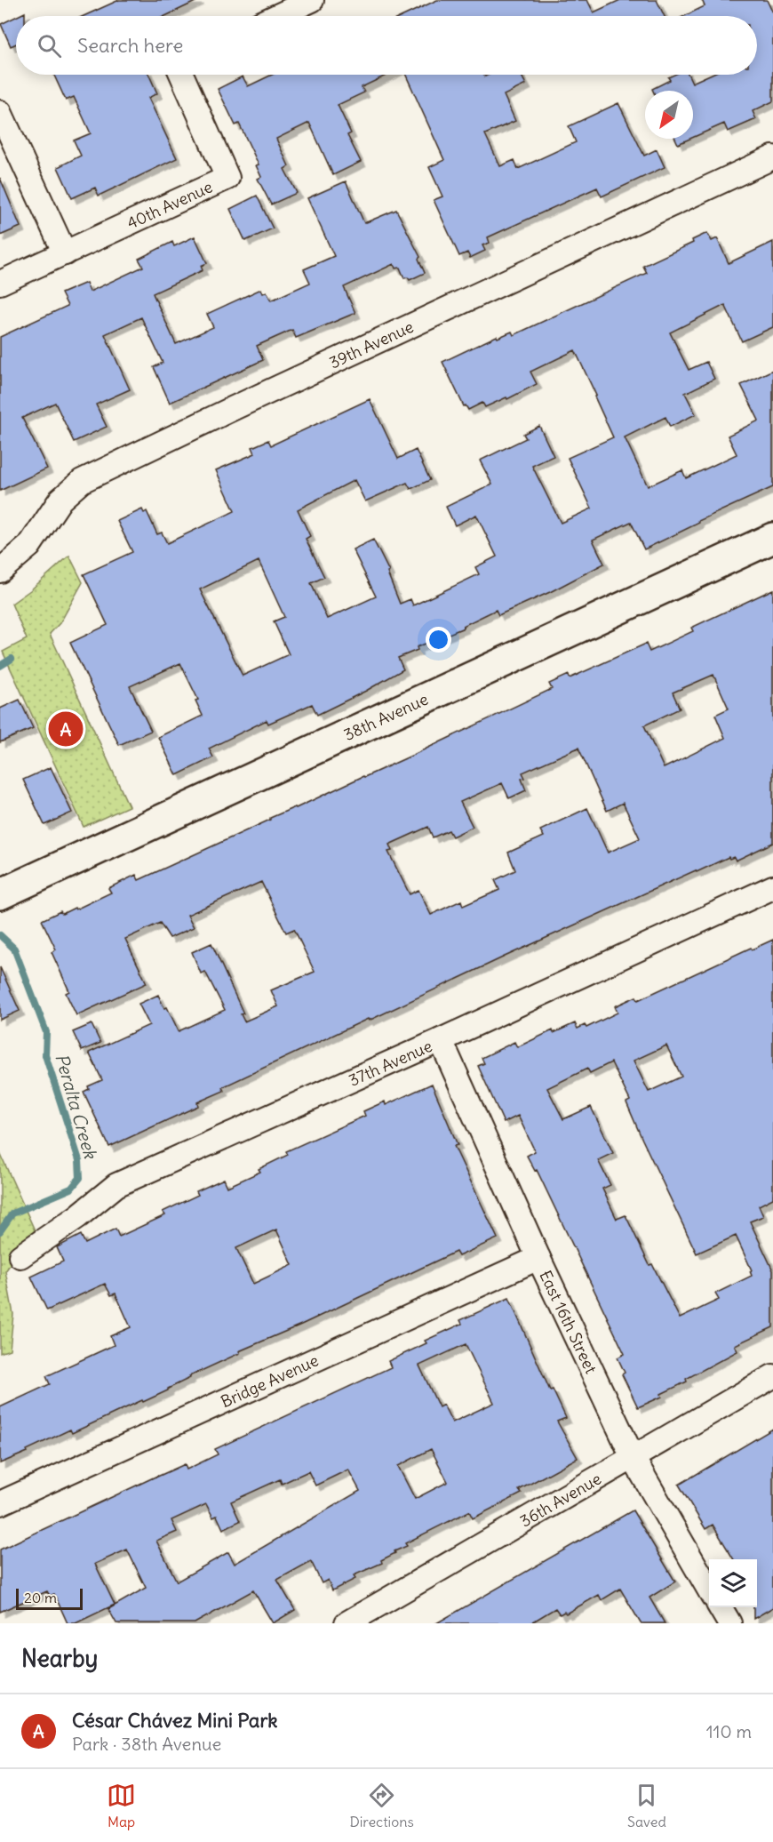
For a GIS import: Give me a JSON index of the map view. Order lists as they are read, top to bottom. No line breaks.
{"streets":{"street":["40th Avenue","39th Avenue","38th Avenue","37th Avenue","East 16th Street","Bridge Avenue","36th Avenue"]},"crossings":[["37th Avenue","East 16th Street"],["East 16th Street","Bridge Avenue"],["East 16th Street","36th Avenue"]],"water":["Peralta Creek"],"scale_bar":"20 m","north":"bottom left","page":{"search":"Search here","pins":"A","scale":"20 m","heading":"Nearby","list":[{"mark":"A","name":"César Chávez Mini Park","note":"Park · 38th Avenue","value":"110 m"}],"nav":["Map","Directions","Saved"]}}
